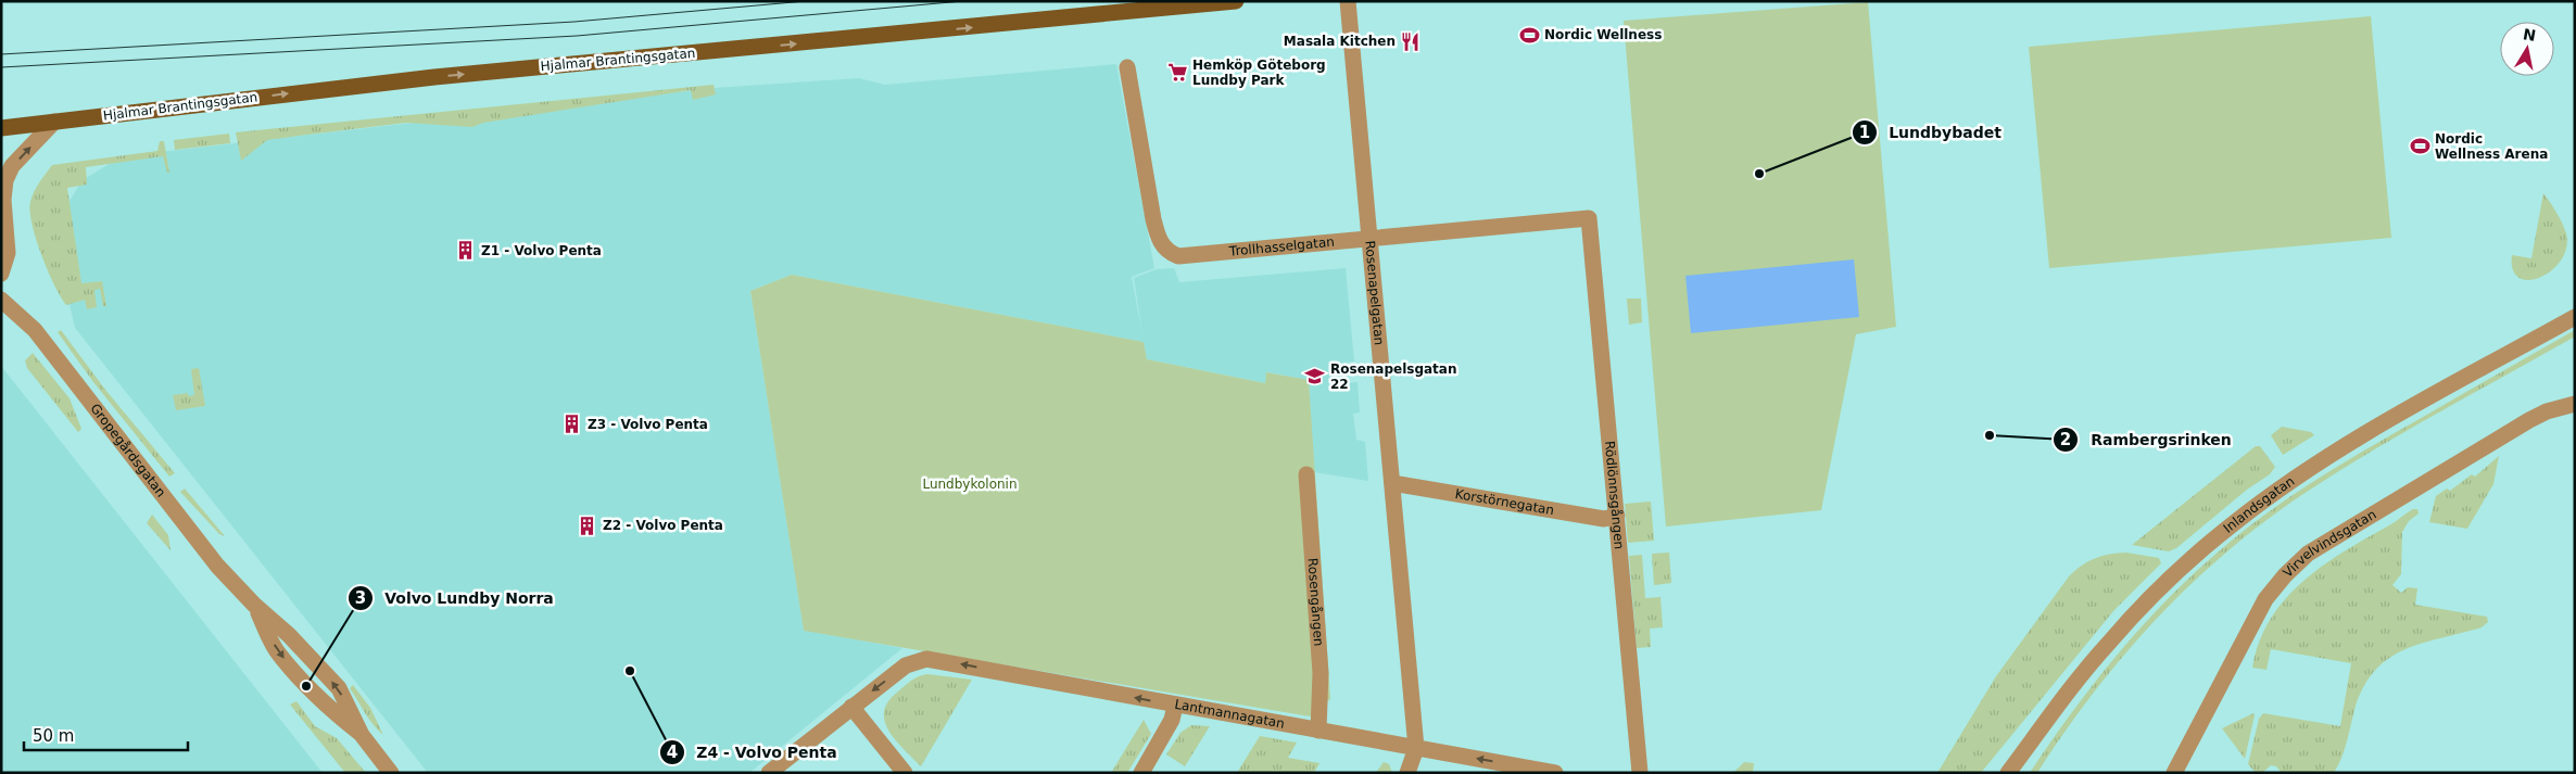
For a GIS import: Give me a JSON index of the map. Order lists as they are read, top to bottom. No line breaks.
{"streets":{"main road":["Hjalmar Brantingsgatan"],"street":["Trollhasselgatan","Rosenapelgatan","Gropegårdsgatan","Rödlönnsgången","Korstörnegatan","Inlandsgatan","Virvelvindsgatan","Rosengången","Lantmannagatan"]},"crossings":[["Trollhasselgatan","Rosenapelgatan"],["Trollhasselgatan","Rödlönnsgången"],["Rosenapelgatan","Korstörnegatan"],["Rosenapelgatan","Lantmannagatan"],["Rödlönnsgången","Korstörnegatan"],["Rosengången","Lantmannagatan"]],"one_way":["Hjalmar Brantingsgatan","Lantmannagatan"],"parks":["Lundbykolonin"],"places":{"sports":["Nordic Wellness","Nordic Wellness Arena"],"restaurant":["Masala Kitchen"],"supermarket":["Hemköp Göteborg Lundby Park"],"other":["Lundbybadet","Rambergsrinken","Z4 - Volvo Penta","Volvo Lundby Norra"],"building":["Z1 - Volvo Penta","Z3 - Volvo Penta","Z2 - Volvo Penta"],"school or university":["Rosenapelsgatan 22"]},"scale_bar":"50 m","north":"top"}
